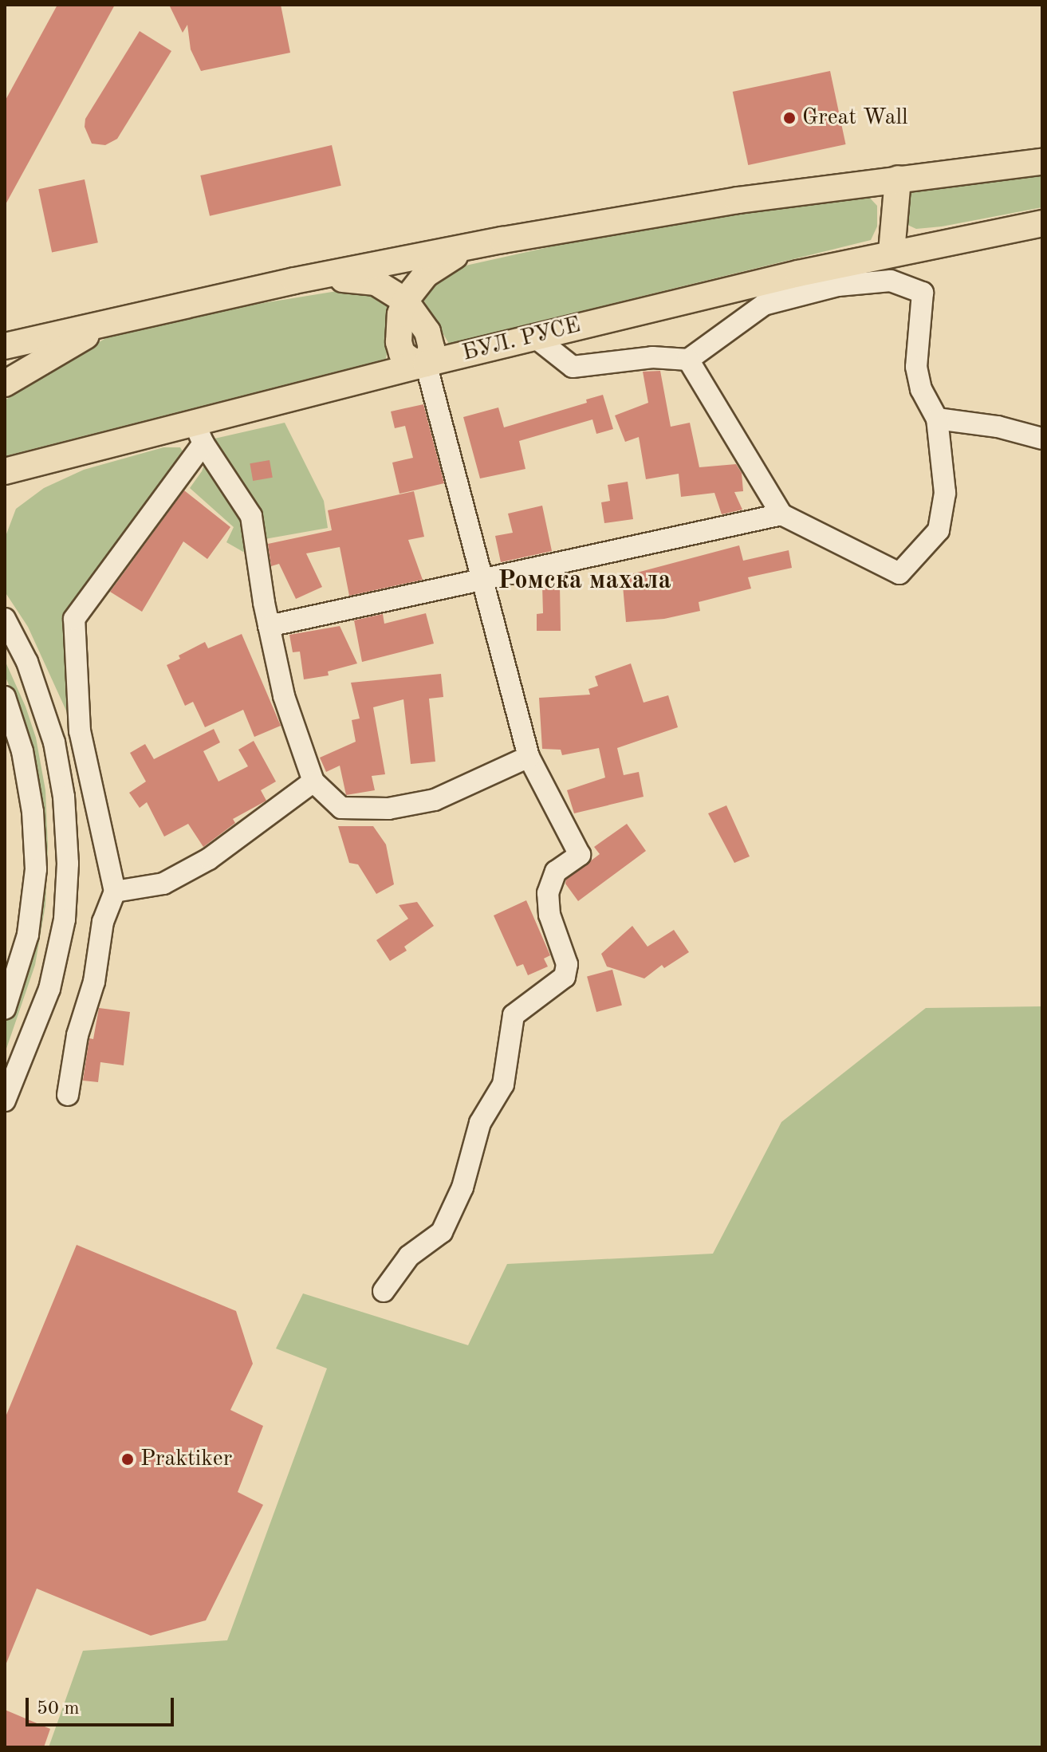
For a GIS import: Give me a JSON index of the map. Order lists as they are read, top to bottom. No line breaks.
{"streets":{"main road":["БУЛ. РУСЕ"]},"districts":["Ромска махала"],"places":["Great Wall","Praktiker"],"scale_bar":"50 m"}
